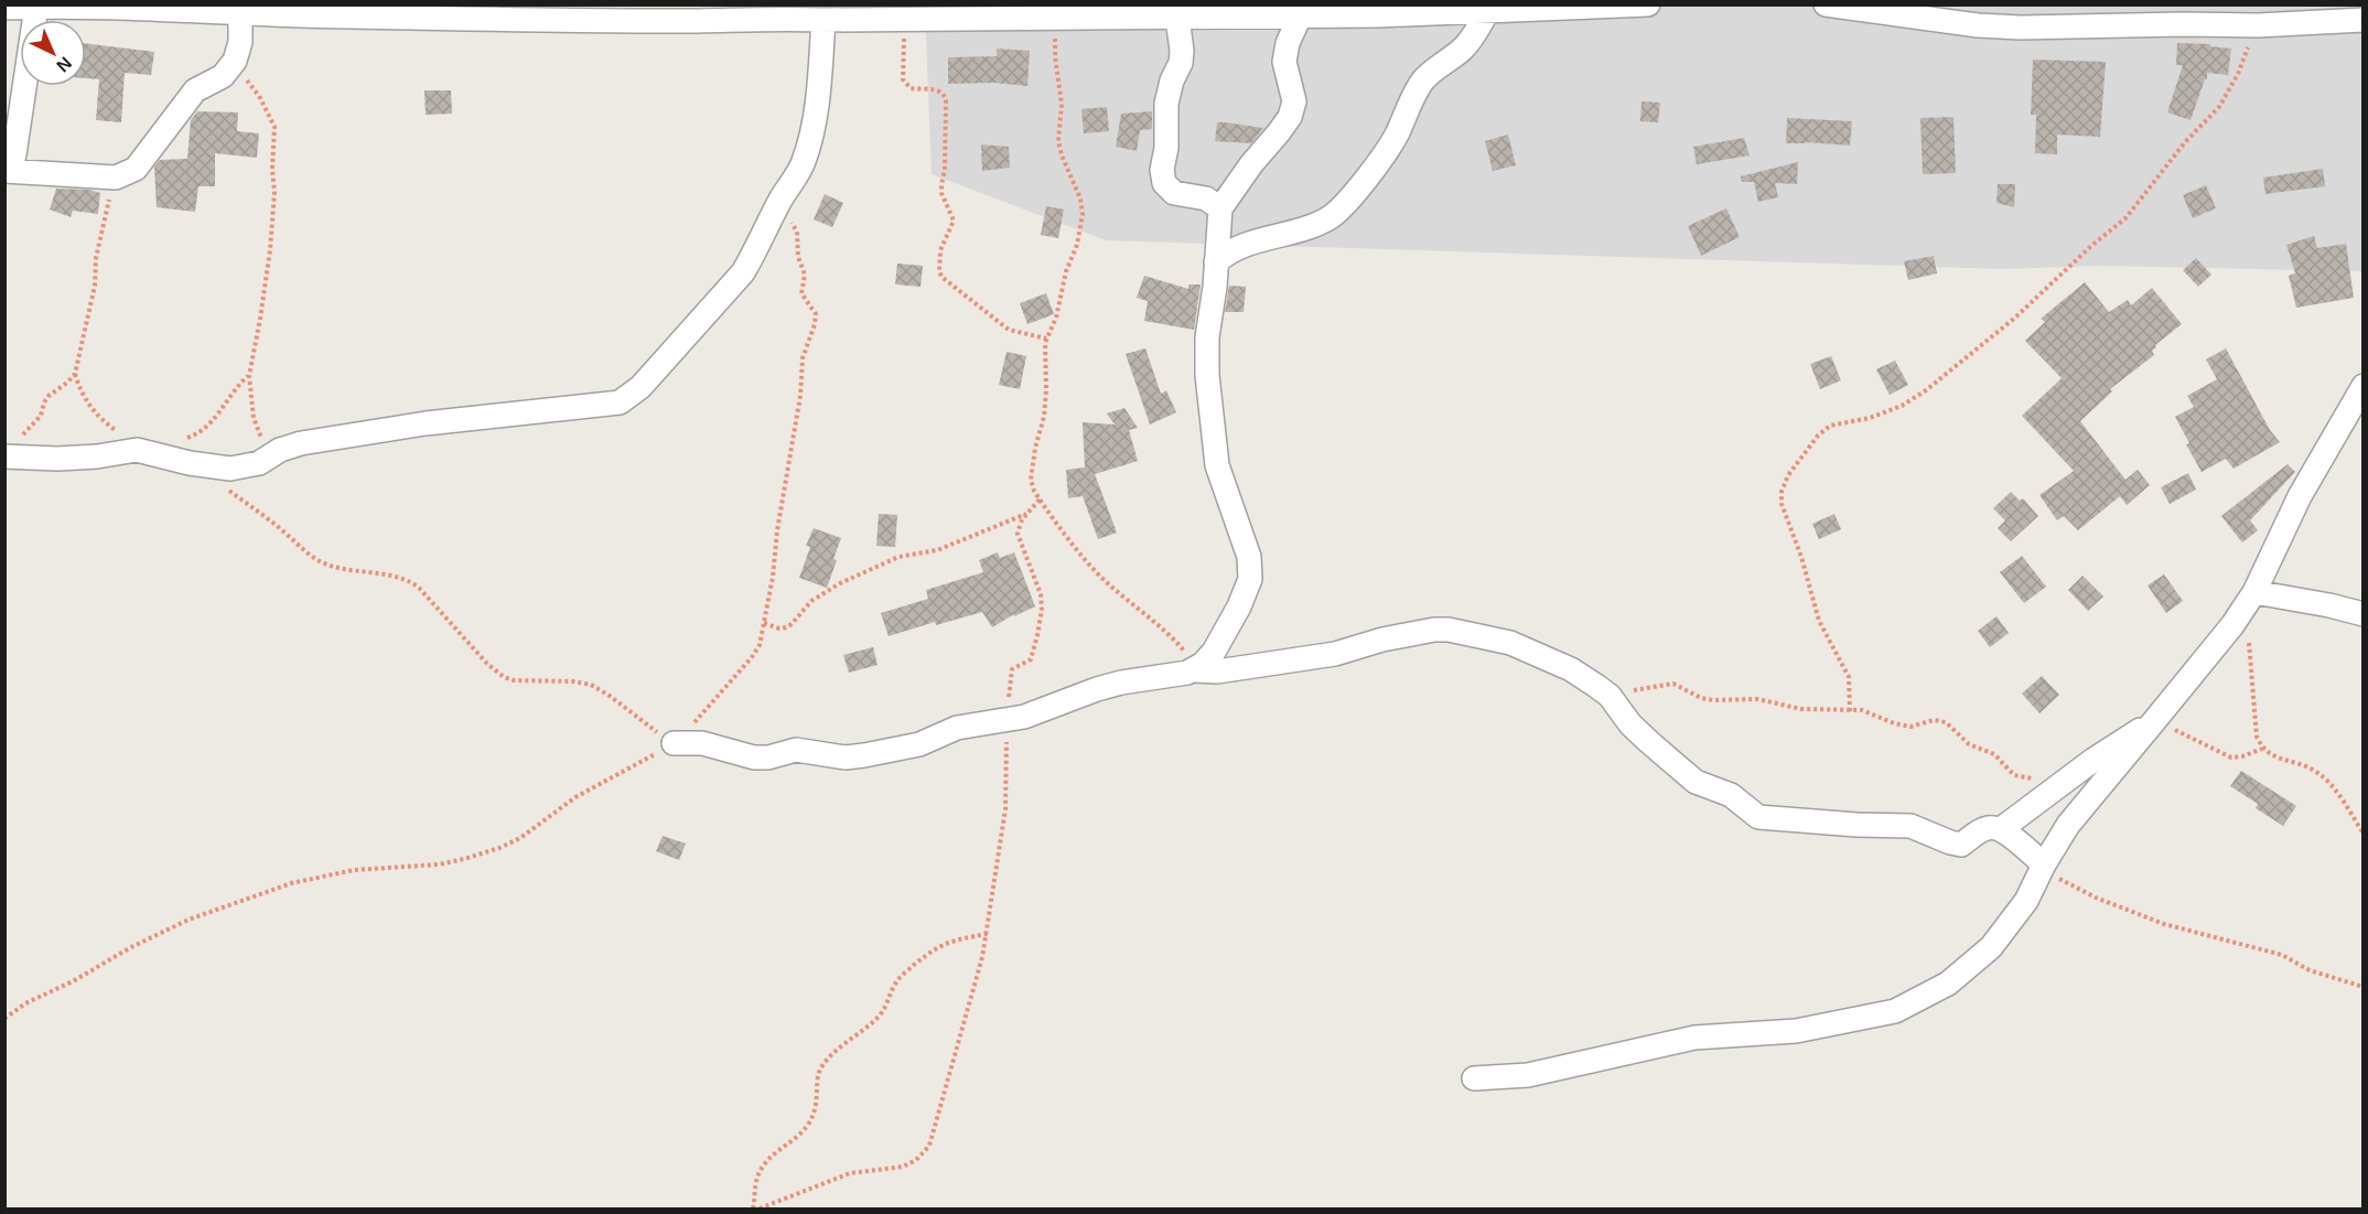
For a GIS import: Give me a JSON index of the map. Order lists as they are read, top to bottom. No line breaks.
{"north":"bottom right"}
